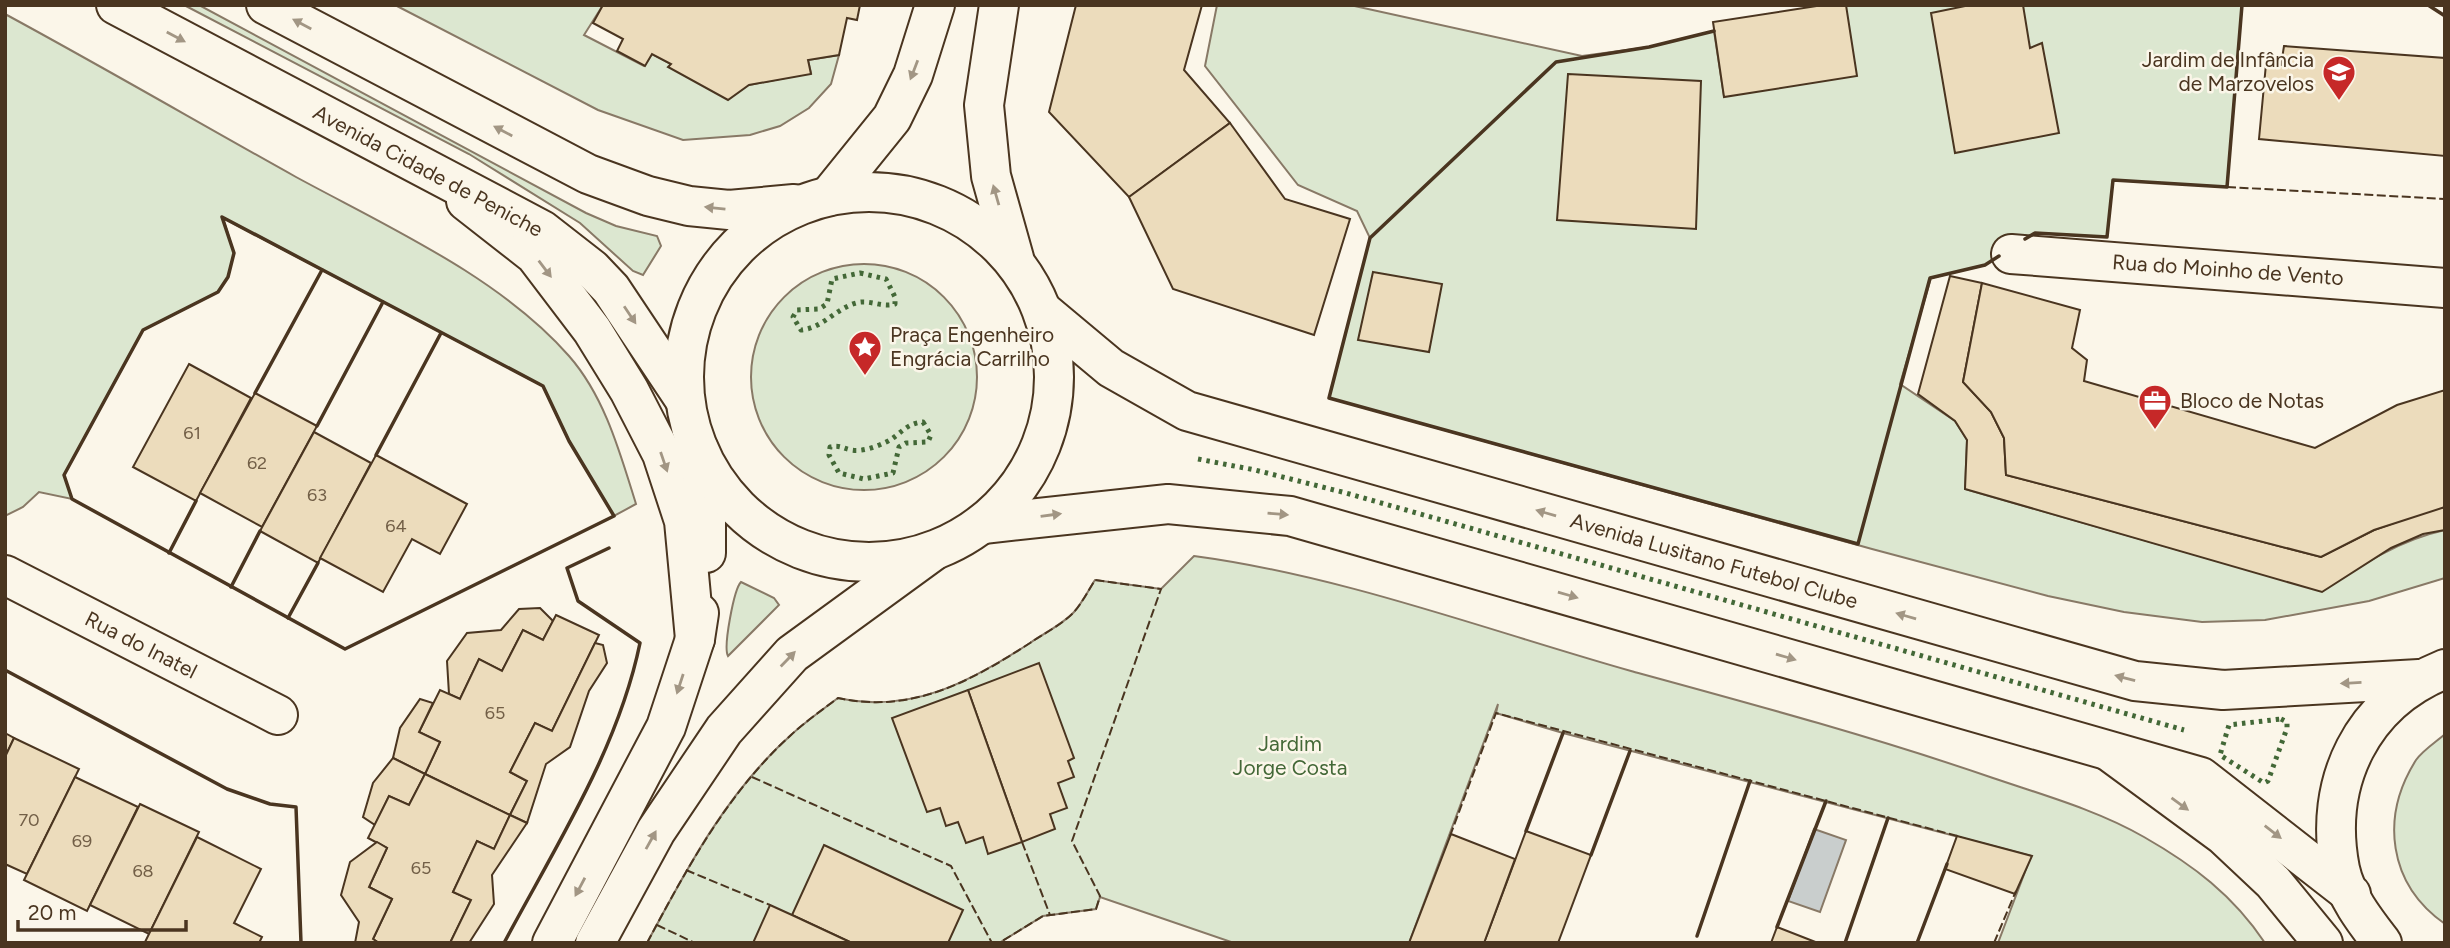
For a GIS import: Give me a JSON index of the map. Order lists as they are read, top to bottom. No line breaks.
{"streets":{"main road":["Avenida Cidade de Peniche","Rua do Moinho de Vento","Avenida Lusitano Futebol Clube","Rua do Inatel"]},"parks":["Jardim Jorge Costa"],"places":{"school or university":["Jardim de Infância de Marzovelos"],"place":["Praça Engenheiro Engrácia Carrilho"],"office":["Bloco de Notas"]},"house_numbers":["61","62","63","64","65","70","69","65","68"],"scale_bar":"20 m"}
